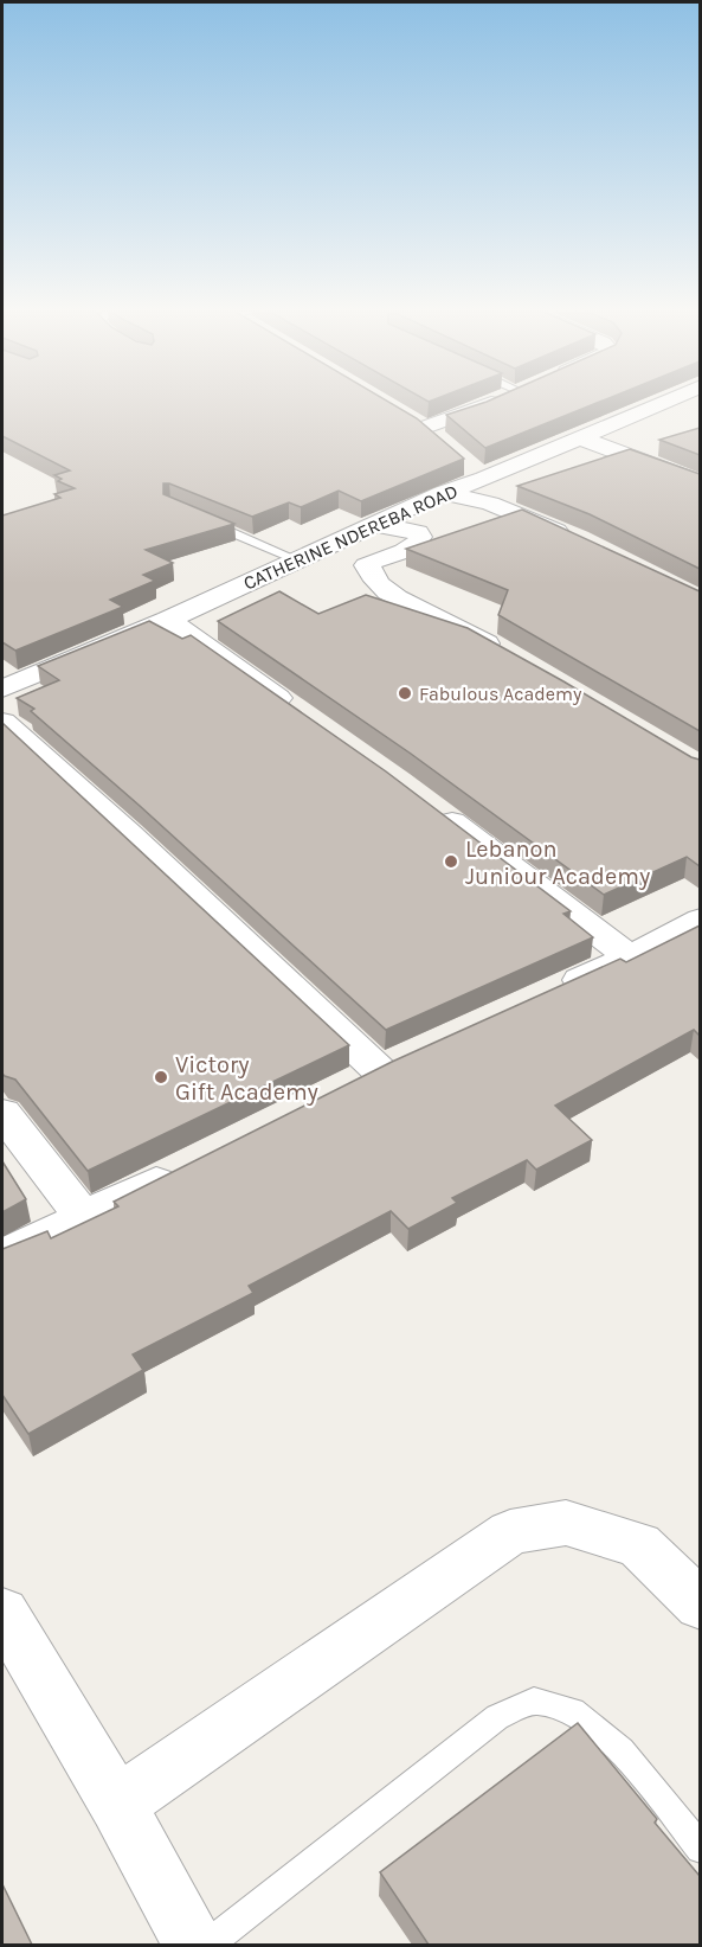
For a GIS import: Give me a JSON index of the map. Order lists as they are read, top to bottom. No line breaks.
{"streets":{"street":["CATHERINE NDEREBA ROAD"]},"places":["Fabulous Academy","Lebanon Juniour Academy","Victory Gift Academy"]}
